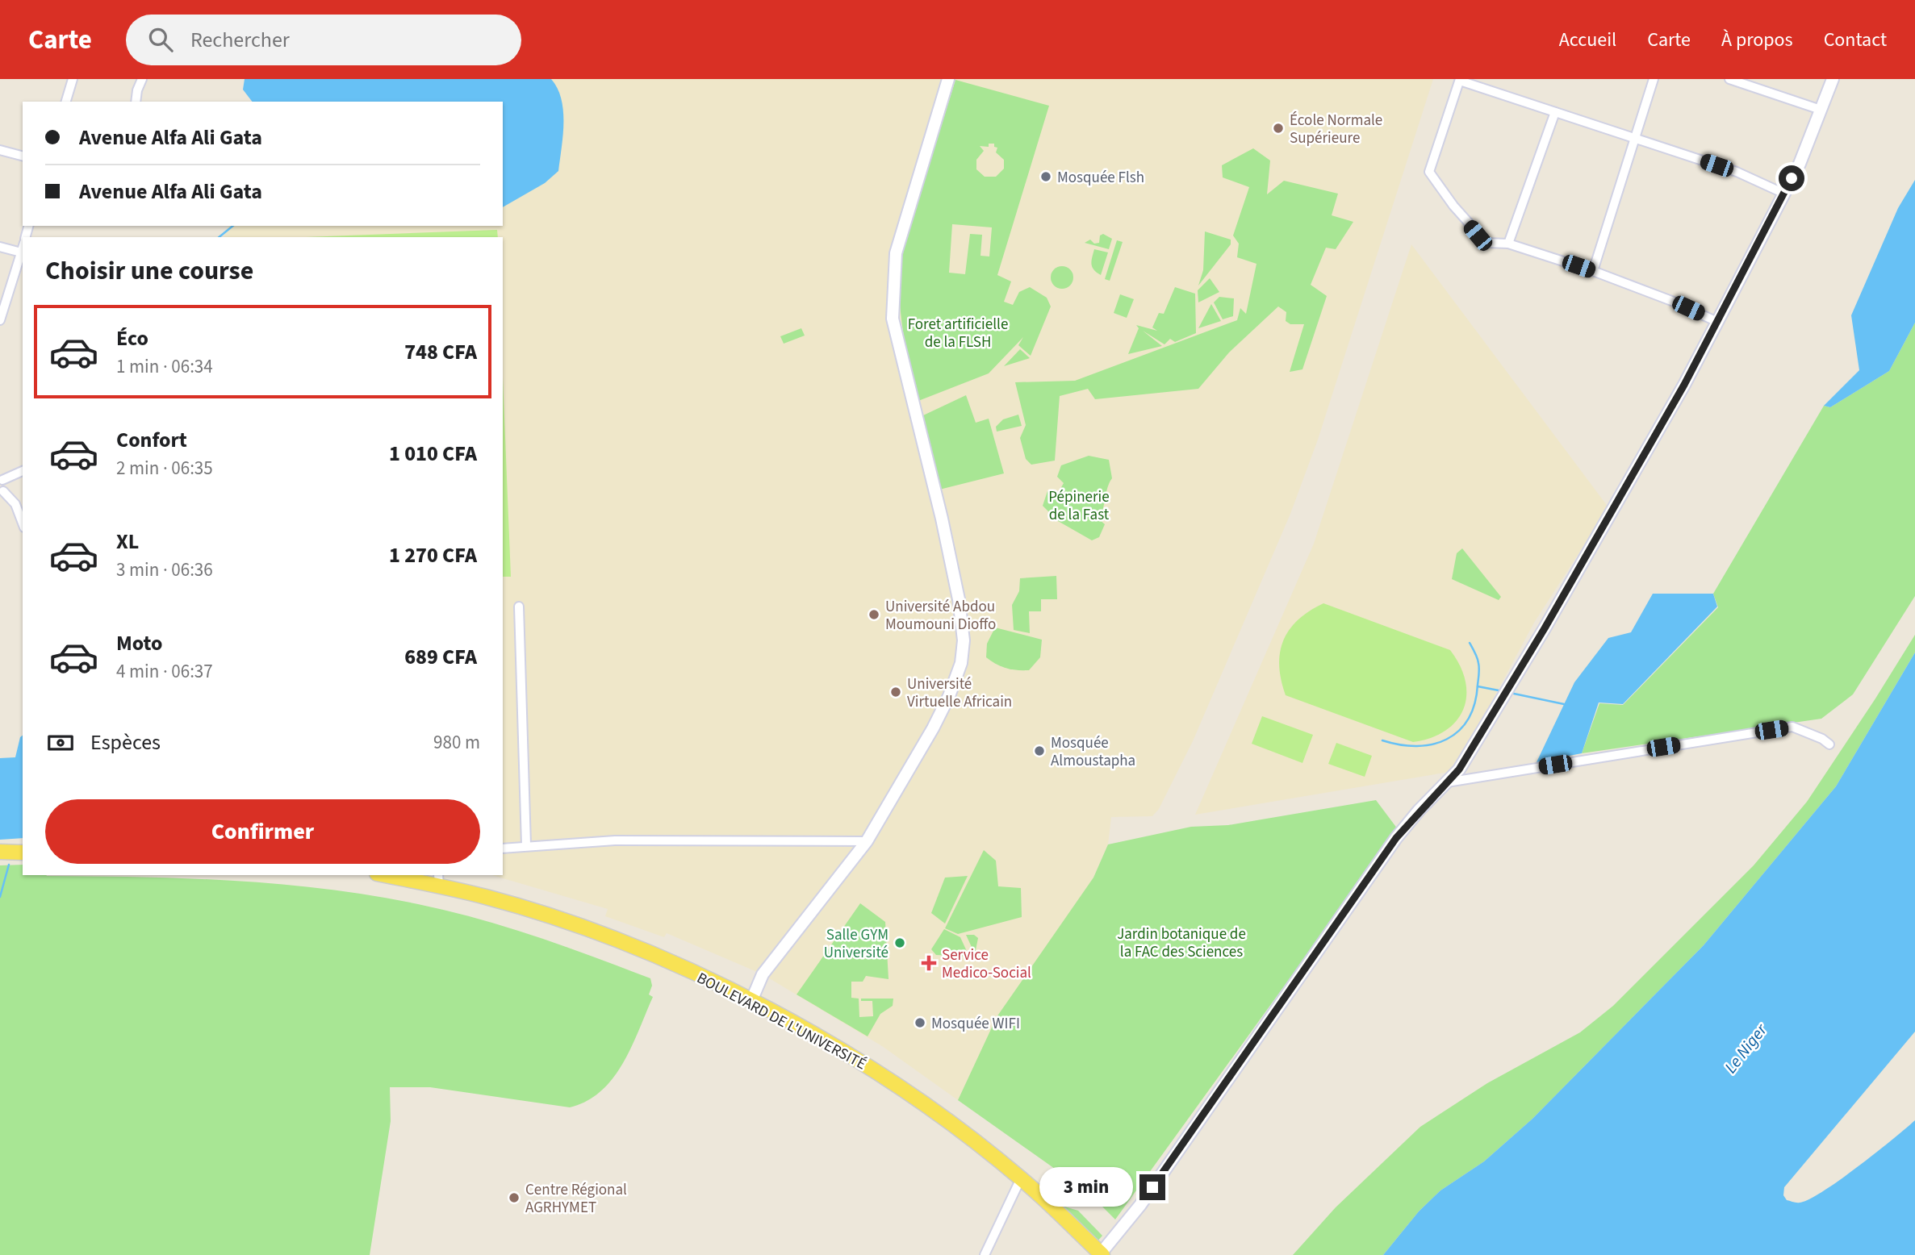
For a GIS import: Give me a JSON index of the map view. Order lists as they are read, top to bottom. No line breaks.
{"streets":{"main road":["BOULEVARD DE L'UNIVERSITÉ"]},"water":["Le Niger"],"parks":["Foret artificielle de la FLSH","Pépinerie de la Fast","Jardin botanique de la FAC des Sciences"],"places":{"other":["École Normale Supérieure","Mosquée Flsh","Université Abdou Moumouni Dioffo","Université Virtuelle Africain","Mosquée Almoustapha","Salle GYM Université","Mosquée WIFI","Centre Régional AGRHYMET"],"health":["Service Medico-Social"]},"page":{"header":"Carte","search":"Rechercher","nav":["Accueil","Carte","À propos","Contact"],"banner":["Avenue Alfa Ali Gata","Avenue Alfa Ali Gata"],"heading":"Choisir une course","list":[{"name":"Éco","note":"1 min · 06:34","value":"748 CFA"},{"name":"Confort","note":"2 min · 06:35","value":"1 010 CFA"},{"name":"XL","note":"3 min · 06:36","value":"1 270 CFA"},{"name":"Moto","note":"4 min · 06:37","value":"689 CFA"}],"pay":["Espèces","980 m"],"buttons":"Confirmer","bubble":"3 min"}}
